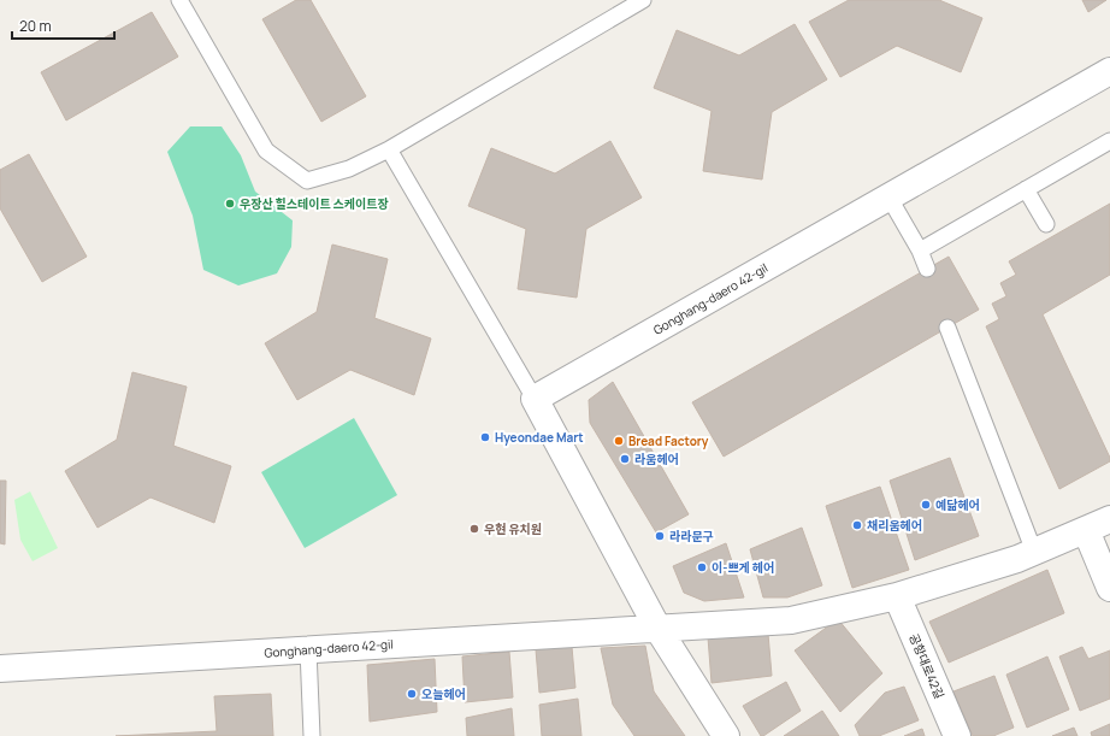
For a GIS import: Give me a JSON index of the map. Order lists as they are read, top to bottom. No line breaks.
{"streets":{"street":["Gonghang-daero 42-gil","공항대로42길"]},"crossings":[["Gonghang-daero 42-gil","공항대로42길"]],"places":["우장산 힐스테이트 스케이트장","Hyeondae Mart","Bread Factory","라움헤어","예닮헤어","채리움헤어","우현 유치원","라라문구","이-쁘게 헤어","오늘헤어"],"scale_bar":"20 m"}
